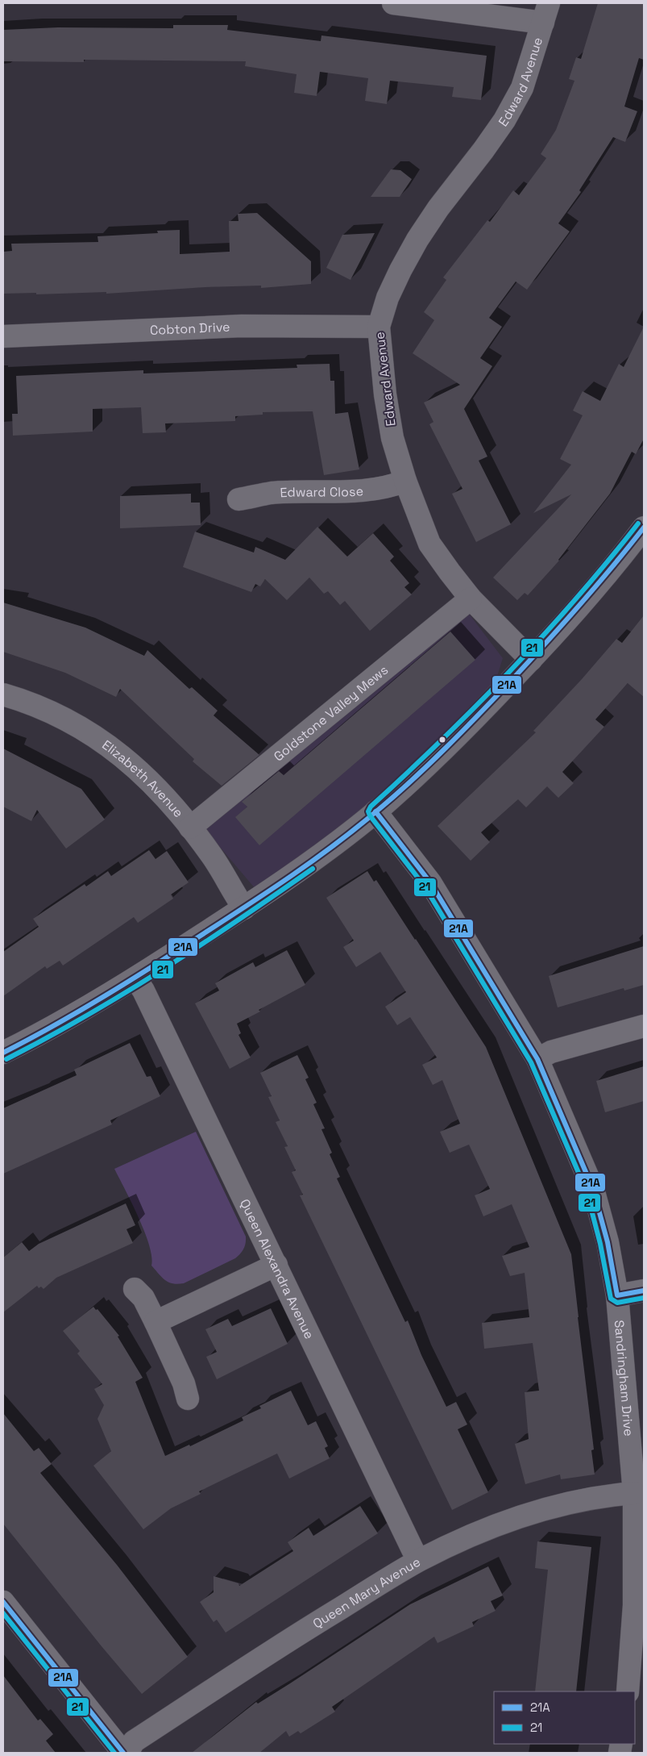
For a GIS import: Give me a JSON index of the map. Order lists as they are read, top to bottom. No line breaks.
{"streets":{"street":["Edward Avenue","Cobton Drive","Edward Close","Goldstone Valley Mews","Elizabeth Avenue","Queen Alexandra Avenue","Sandringham Drive","Queen Mary Avenue"]},"crossings":[["Edward Avenue","Cobton Drive"],["Edward Avenue","Edward Close"],["Edward Avenue","Goldstone Valley Mews"],["Goldstone Valley Mews","Elizabeth Avenue"],["Queen Alexandra Avenue","Queen Mary Avenue"],["Sandringham Drive","Queen Mary Avenue"]],"lines":["transit line 21","transit line 21A"],"legend":["21A","21"]}
